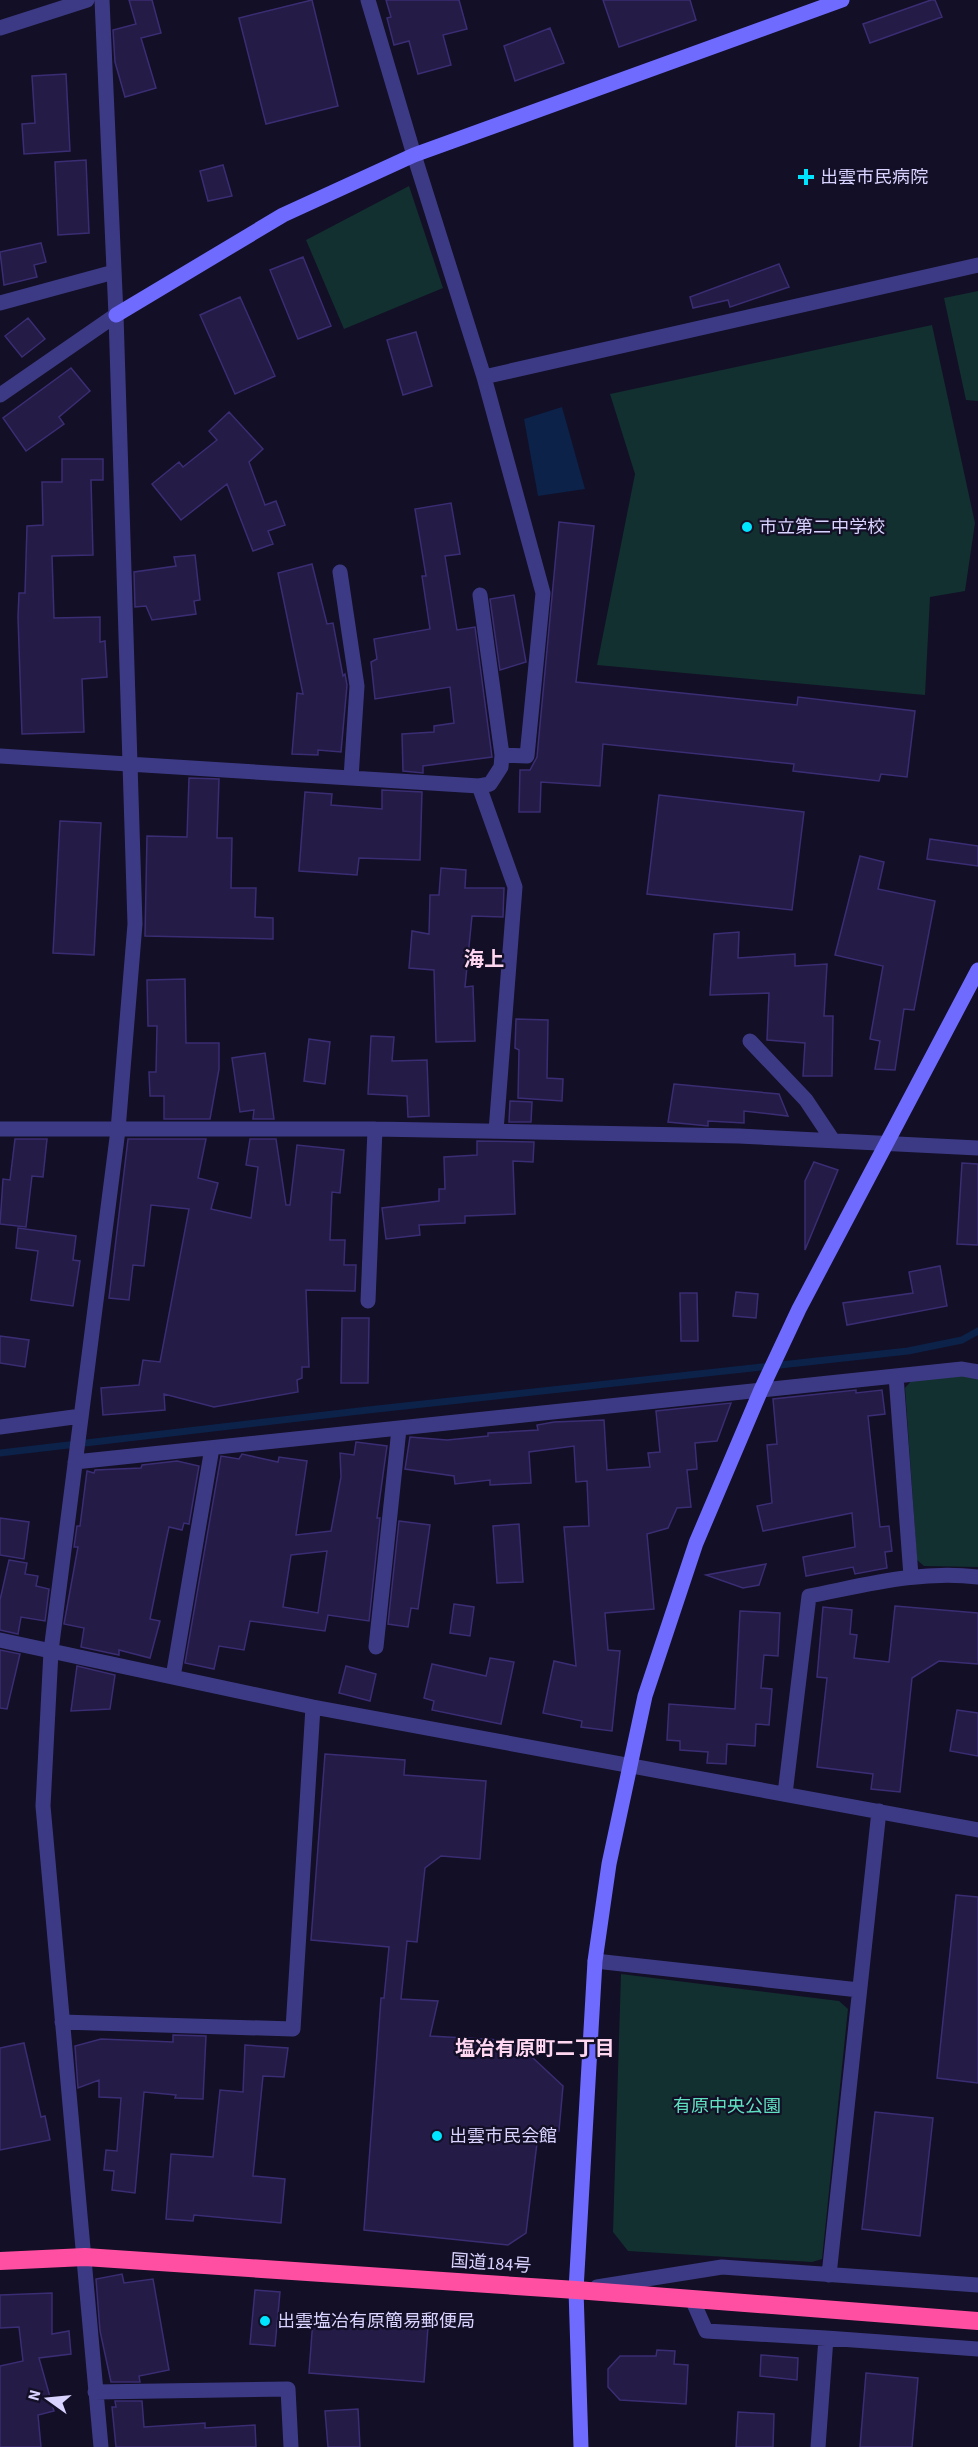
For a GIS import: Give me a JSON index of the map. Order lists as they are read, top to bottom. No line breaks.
{"streets":{"highway":["国道184号"]},"districts":["海上","塩冶有原町二丁目"],"parks":["有原中央公園"],"places":{"health":["出雲市民病院"],"other":["市立第二中学校","出雲市民会館","出雲塩冶有原簡易郵便局"]},"north":"left"}
